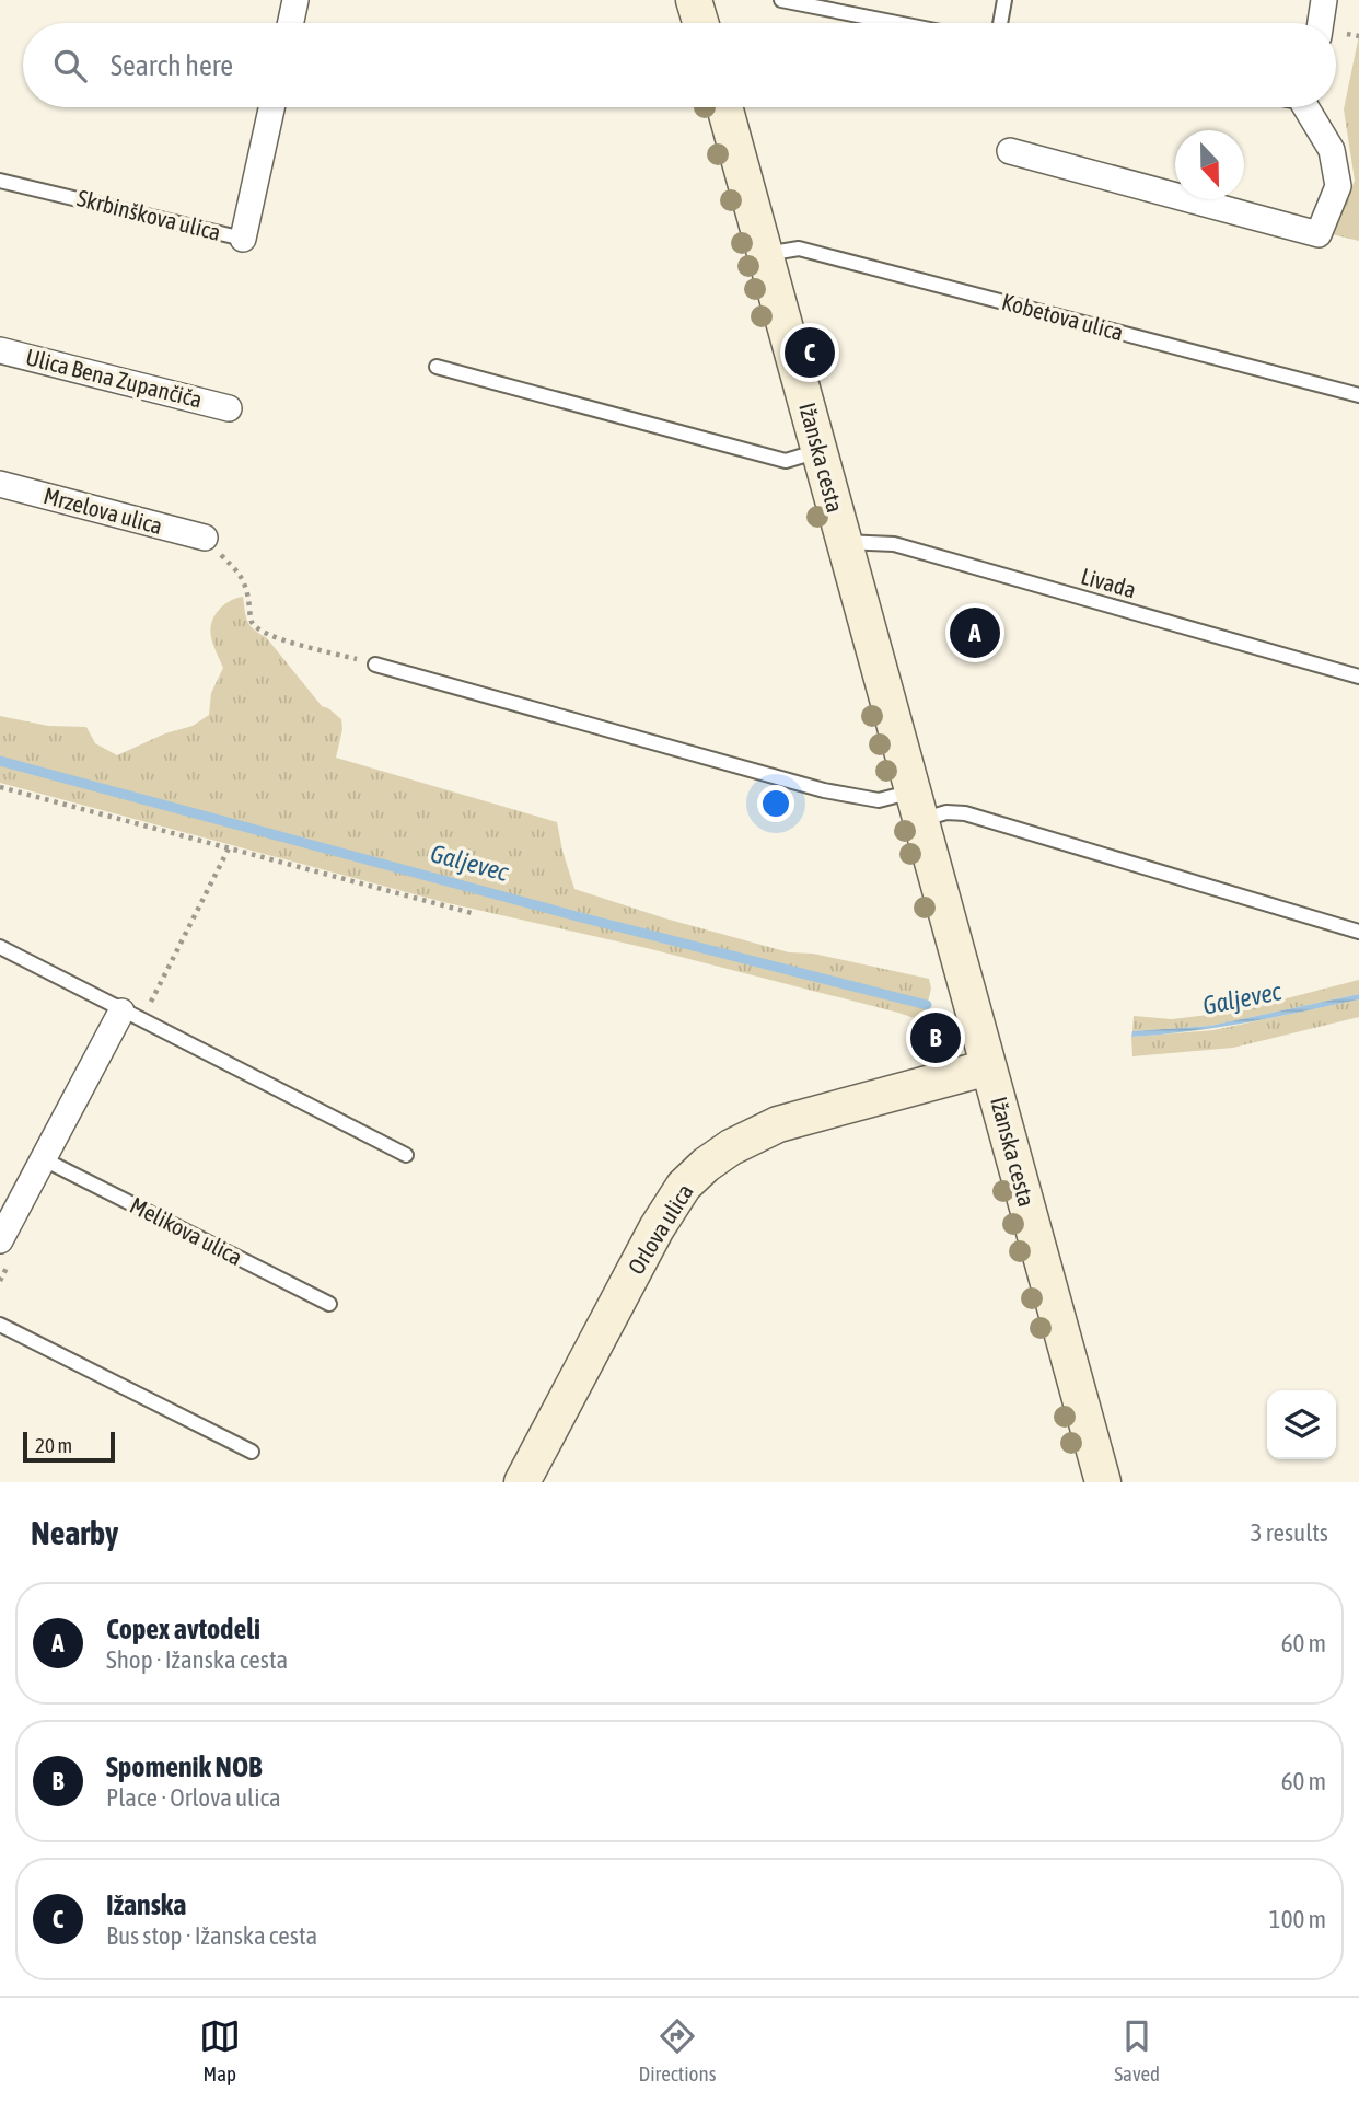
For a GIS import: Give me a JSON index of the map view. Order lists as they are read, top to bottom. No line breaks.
{"streets":{"main road":["Ižanska cesta","Orlova ulica"],"street":["Skrbinškova ulica","Ulica Bena Zupančiča","Mrzelova ulica"],"lane":["Kobetova ulica","Livada","Melikova ulica"]},"crossings":[["Kobetova ulica","Ižanska cesta"],["Ižanska cesta","Livada"],["Ižanska cesta","Orlova ulica"]],"water":["Galjevec"],"scale_bar":"20 m","north":"bottom","page":{"search":"Search here","pins":["C","A","B"],"scale":"20 m","heading":["Nearby","3 results"],"list":[{"mark":"A","name":"Copex avtodeli","note":"Shop · Ižanska cesta","value":"60 m"},{"mark":"B","name":"Spomenik NOB","note":"Place · Orlova ulica","value":"60 m"},{"mark":"C","name":"Ižanska","note":"Bus stop · Ižanska cesta","value":"100 m"}],"nav":["Map","Directions","Saved"]}}
